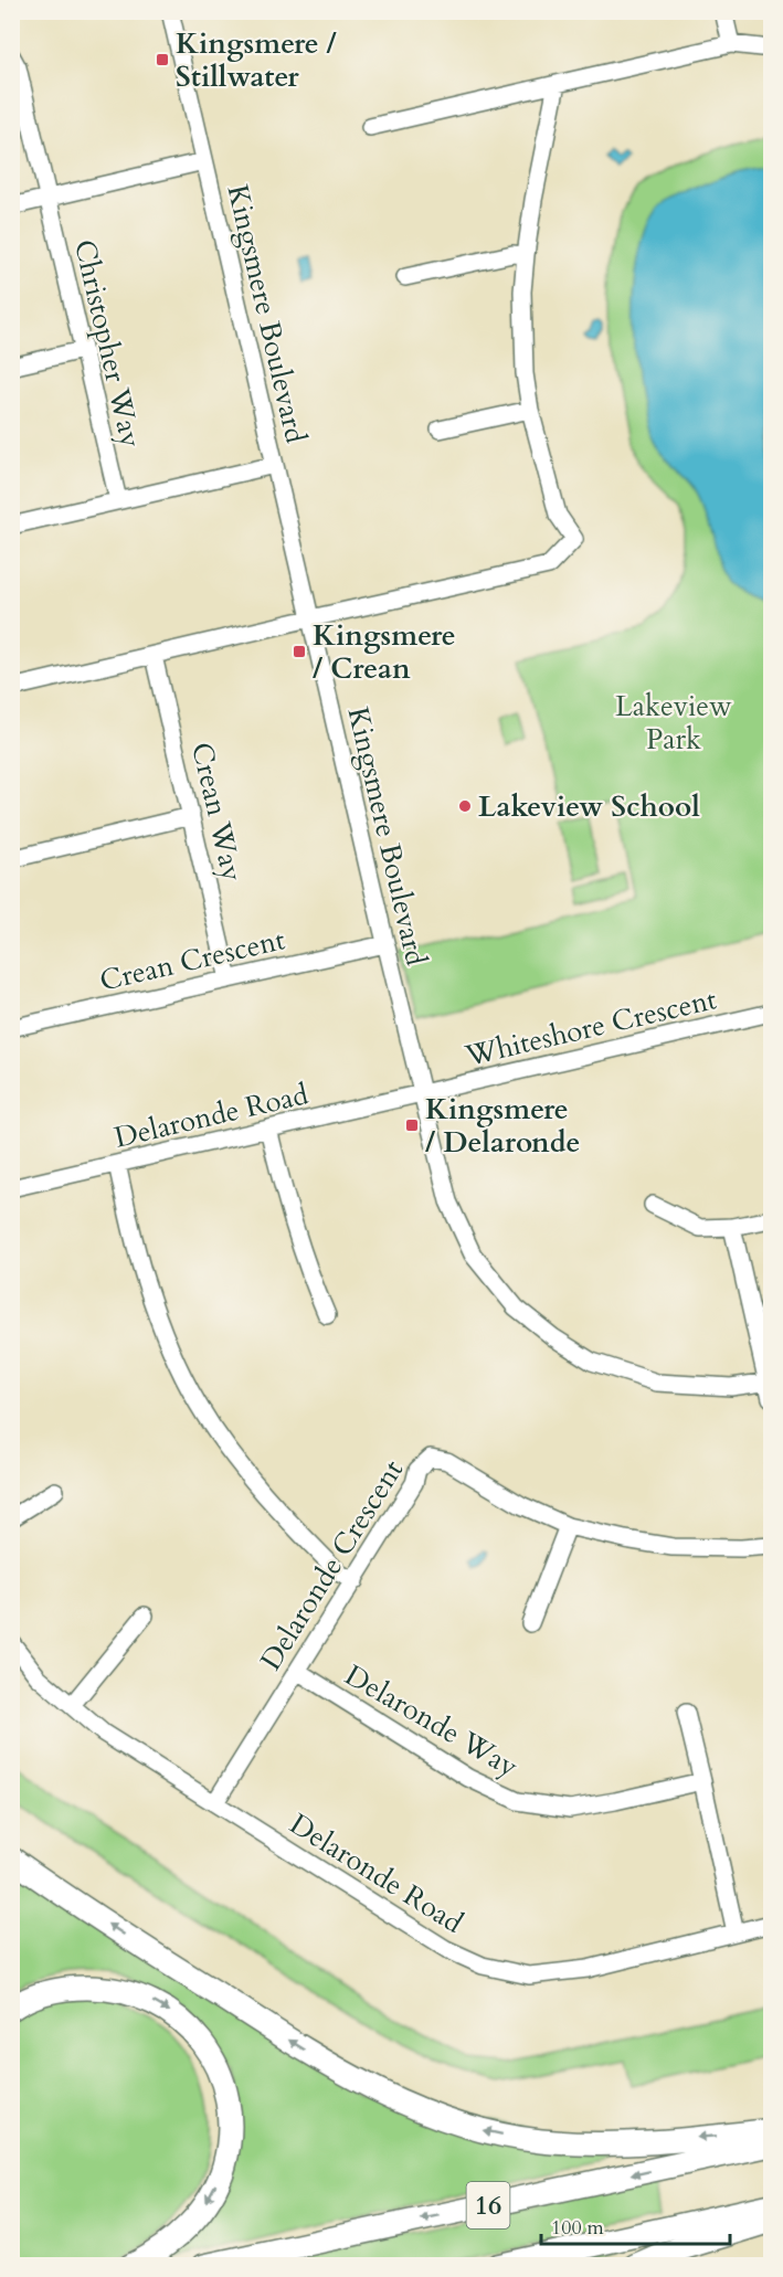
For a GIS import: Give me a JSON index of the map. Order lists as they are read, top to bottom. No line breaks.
{"streets":{"highway":["16"],"street":["Kingsmere Boulevard","Christopher Way","Crean Way","Crean Crescent","Whiteshore Crescent","Delaronde Road","Delaronde Crescent","Delaronde Way"]},"crossings":[["Kingsmere Boulevard","Crean Crescent"],["Kingsmere Boulevard","Whiteshore Crescent"],["Kingsmere Boulevard","Delaronde Road"],["Crean Way","Crean Crescent"],["Whiteshore Crescent","Delaronde Road"],["Delaronde Road","Delaronde Crescent"],["Delaronde Crescent","Delaronde Way"]],"parks":["Lakeview Park"],"places":{"transit":["Kingsmere / Stillwater","Kingsmere / Crean","Kingsmere / Delaronde"],"other":["Lakeview School"]},"scale_bar":"100 m"}
